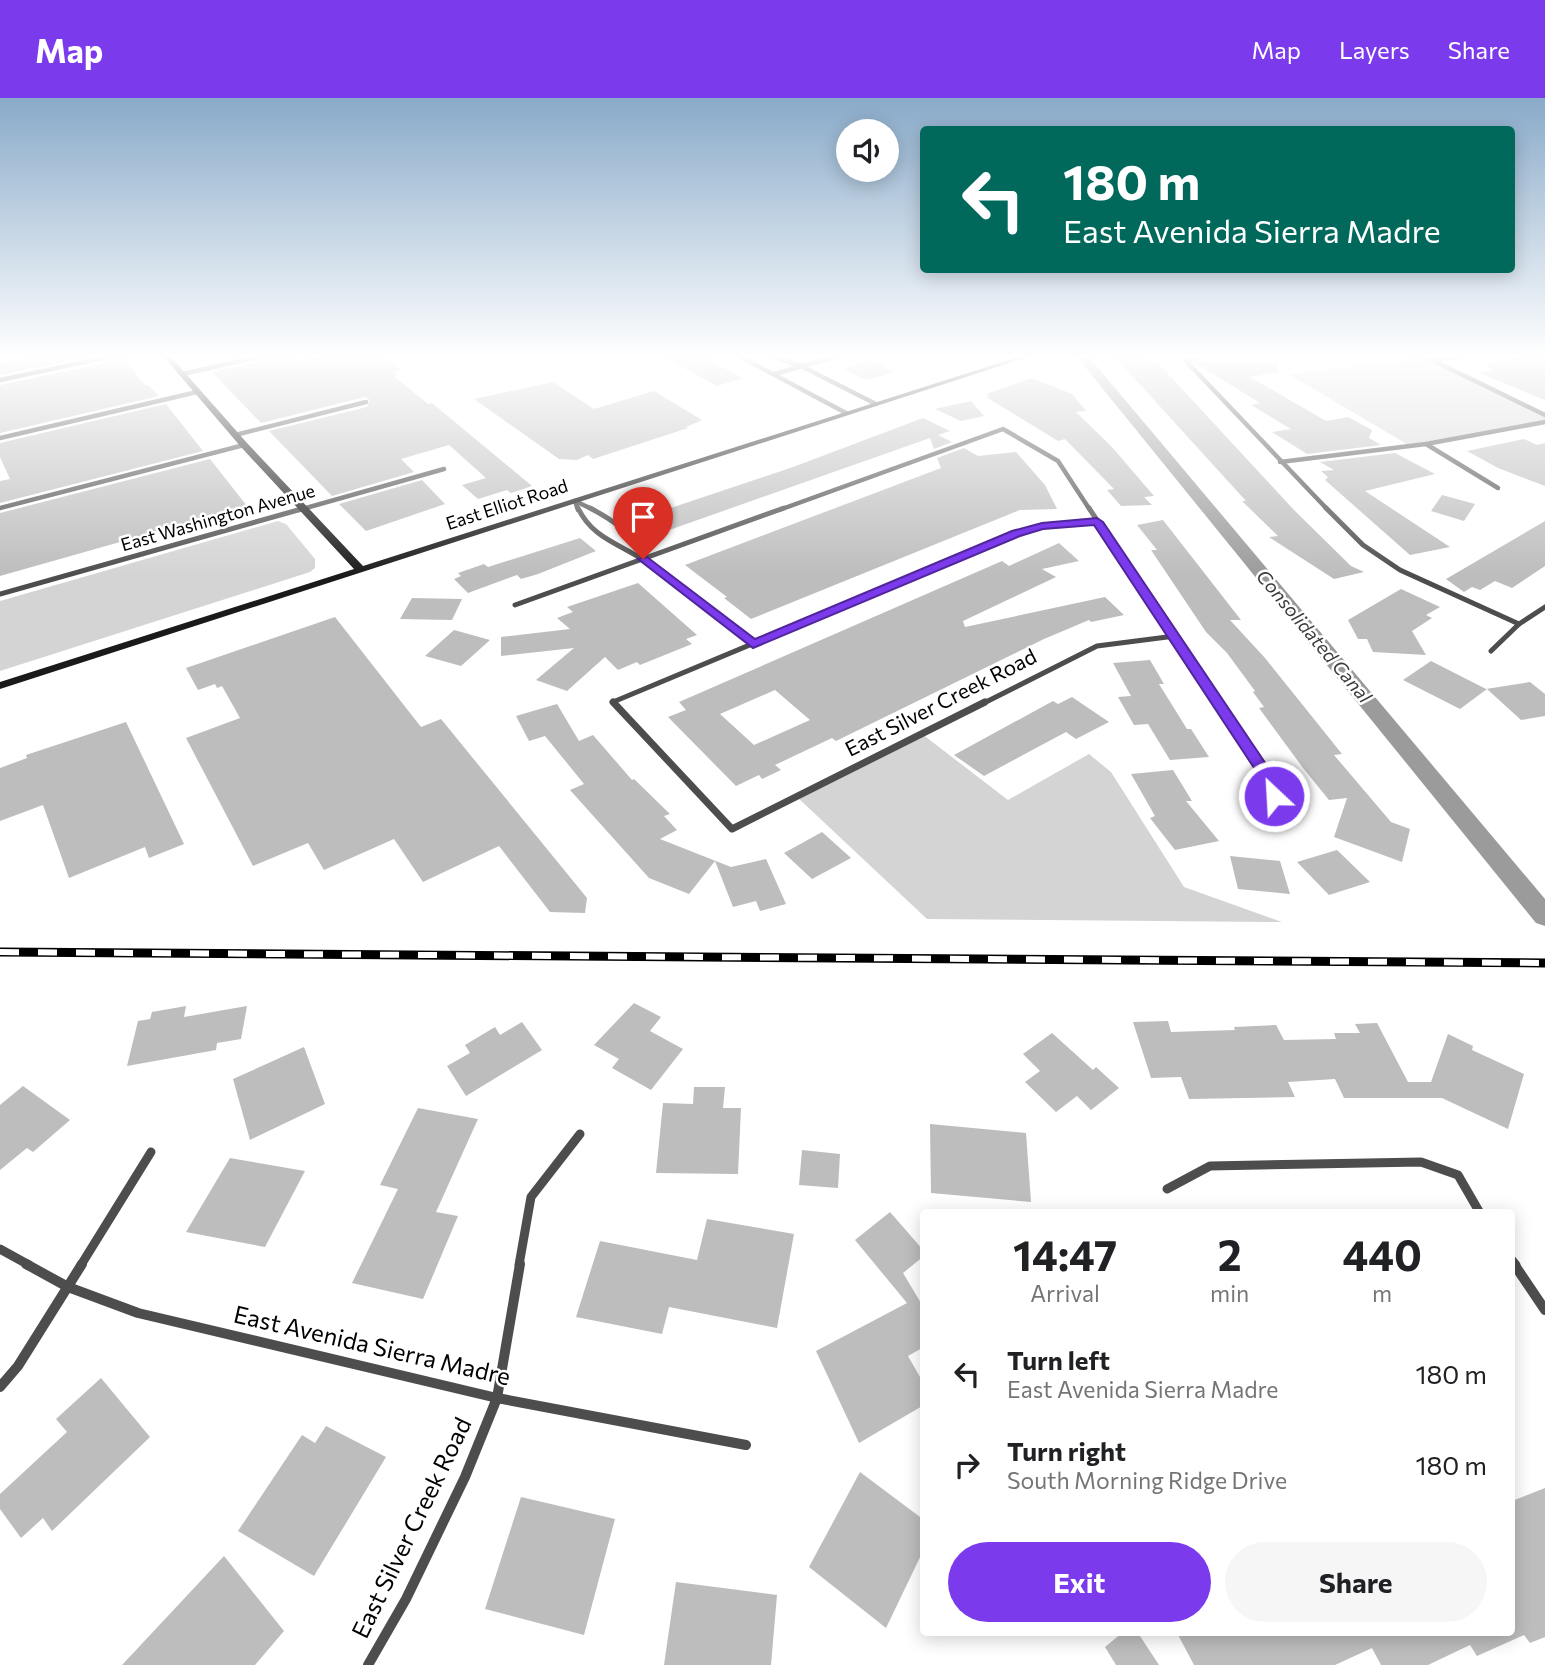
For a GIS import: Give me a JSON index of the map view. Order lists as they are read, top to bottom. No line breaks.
{"streets":{"main road":["East Elliot Road"],"street":["East Washington Avenue","East Silver Creek Road","East Avenida Sierra Madre"]},"crossings":[["East Silver Creek Road","East Avenida Sierra Madre"]],"water":["Consolidated Canal"],"page":{"header":"Map","nav":["Map","Layers","Share"],"turn":["180 m","East Avenida Sierra Madre"],"eta":["14:47","Arrival","2","min","440","m"],"list":[{"name":"Turn left","note":"East Avenida Sierra Madre","value":"180 m"},{"name":"Turn right","note":"South Morning Ridge Drive","value":"180 m"}],"buttons":["Exit","Share"]}}
